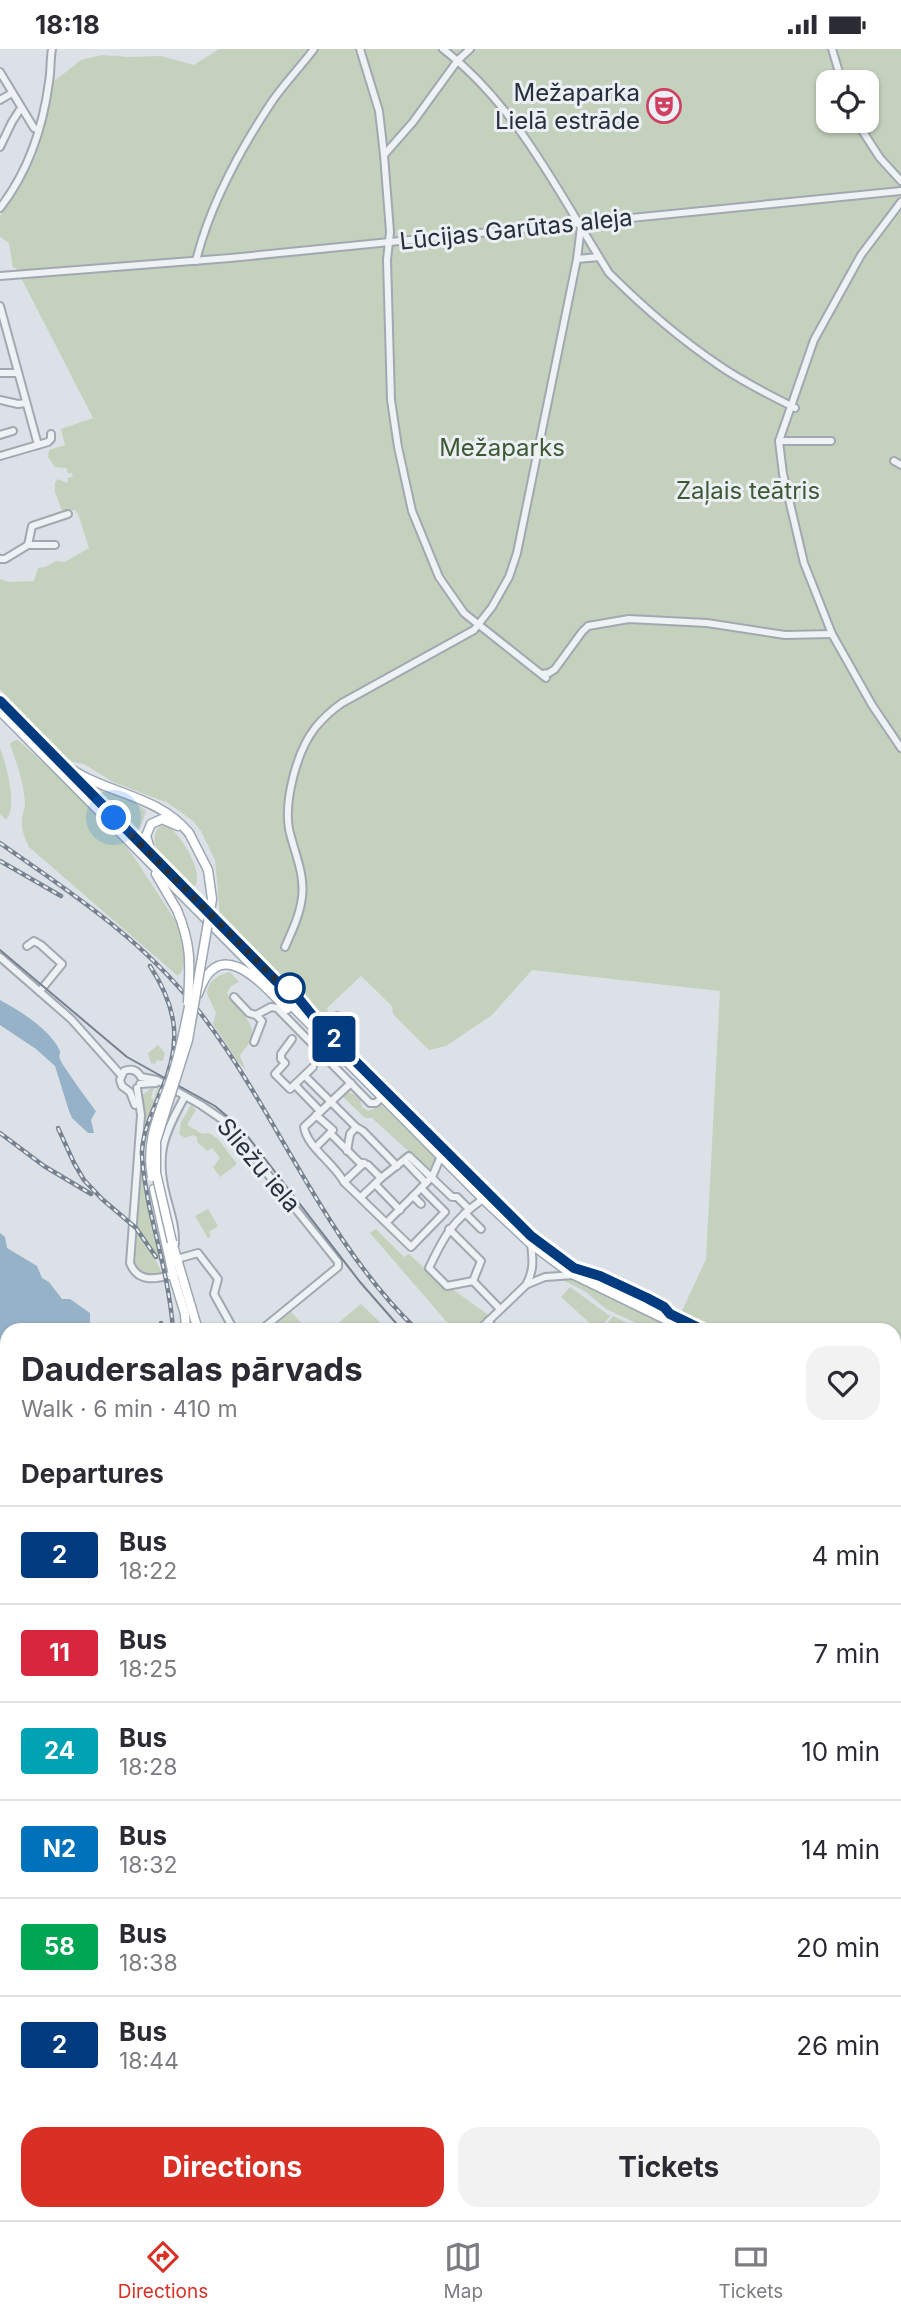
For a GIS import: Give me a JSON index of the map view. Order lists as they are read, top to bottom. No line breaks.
{"streets":{"street":["Lūcijas Garūtas aleja","Sliežu iela"]},"parks":["Mežaparks","Zaļais teātris"],"places":{"theatre":["Mežaparka Lielā estrāde"]},"lines":["bus line 2"],"page":{"status":"18:18","on_map":"2","heading":[["Daudersalas pārvads","Walk · 6 min · 410 m"],"Departures"],"list":[{"mark":"2","name":"Bus","note":"18:22","value":"4 min"},{"mark":"11","name":"Bus","note":"18:25","value":"7 min"},{"mark":"24","name":"Bus","note":"18:28","value":"10 min"},{"mark":"N2","name":"Bus","note":"18:32","value":"14 min"},{"mark":"58","name":"Bus","note":"18:38","value":"20 min"},{"mark":"2","name":"Bus","note":"18:44","value":"26 min"}],"buttons":["Directions","Tickets"],"tabs":["Directions","Map","Tickets"]}}
